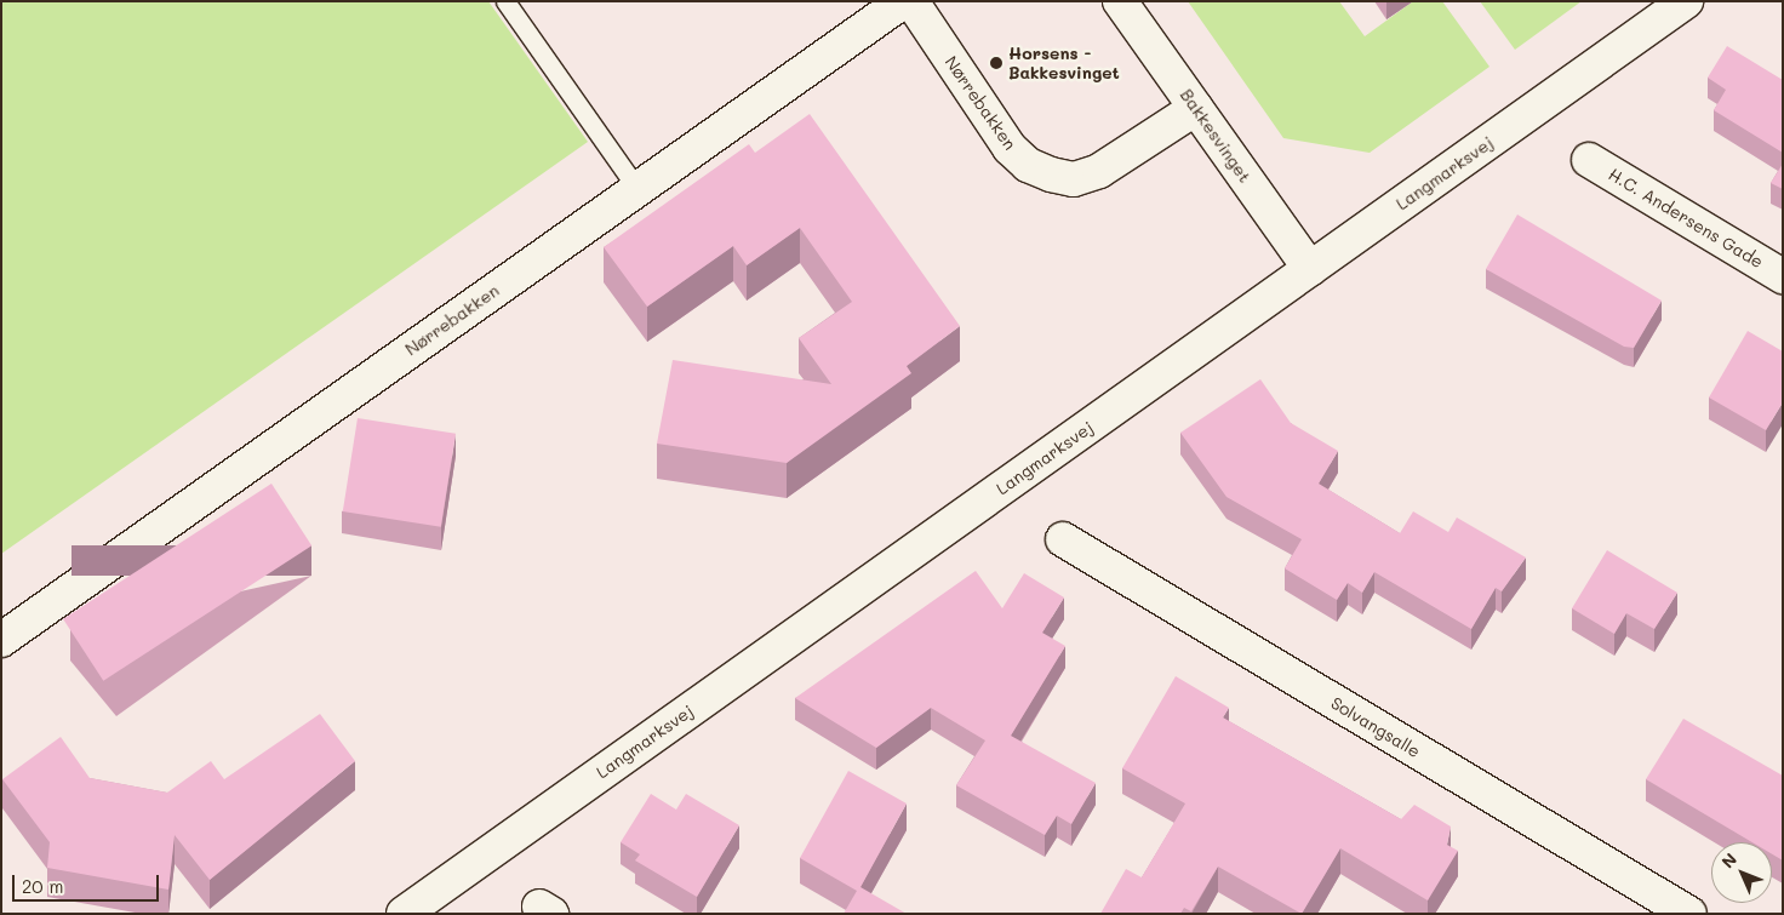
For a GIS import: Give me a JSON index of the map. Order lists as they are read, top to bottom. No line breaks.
{"streets":{"street":["Nørrebakken","Bakkesvinget","Langmarksvej","H.C. Andersens Gade","Solvangsalle"]},"crossings":[["Nørrebakken","Bakkesvinget"],["Bakkesvinget","Langmarksvej"]],"places":["Horsens - Bakkesvinget"],"scale_bar":"20 m","north":"top left"}
